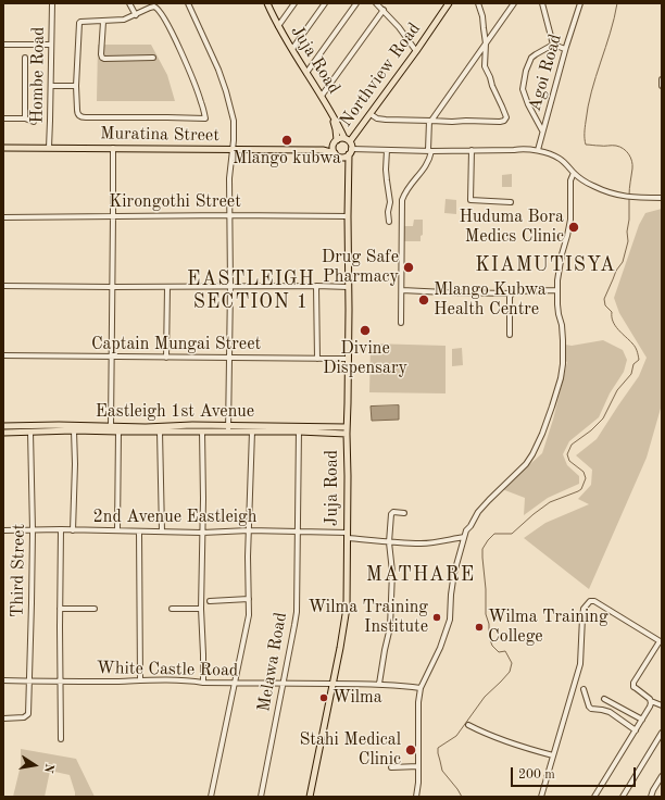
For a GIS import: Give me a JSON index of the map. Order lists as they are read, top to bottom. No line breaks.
{"streets":{"main road":["Juja Road","Northview Road","Muratina Street","Eastleigh 1st Avenue"],"street":["Agoi Road","Hombe Road","Kirongothi Street","Captain Mungai Street","2nd Avenue Eastleigh","Third Street","Melawa Road","White Castle Road"]},"crossings":[["Juja Road","Northview Road"],["Juja Road","Muratina Street"],["Juja Road","Kirongothi Street"],["Juja Road","Captain Mungai Street"],["Juja Road","Eastleigh 1st Avenue"],["Juja Road","2nd Avenue Eastleigh"],["Juja Road","White Castle Road"],["Hombe Road","Muratina Street"],["Northview Road","Muratina Street"],["Eastleigh 1st Avenue","Third Street"],["Eastleigh 1st Avenue","Melawa Road"],["2nd Avenue Eastleigh","Third Street"],["2nd Avenue Eastleigh","Melawa Road"],["Third Street","White Castle Road"],["Melawa Road","White Castle Road"]],"districts":["KIAMUTISYA","EASTLEIGH SECTION 1","MATHARE"],"places":["Mlango kubwa","Huduma Bora Medics Clinic","Drug Safe Pharmacy","Mlango Kubwa Health Centre","Divine Dispensary","Wilma Training Institute","Wilma Training College","Wilma","Stahi Medical Clinic"],"scale_bar":"200 m","north":"right"}
